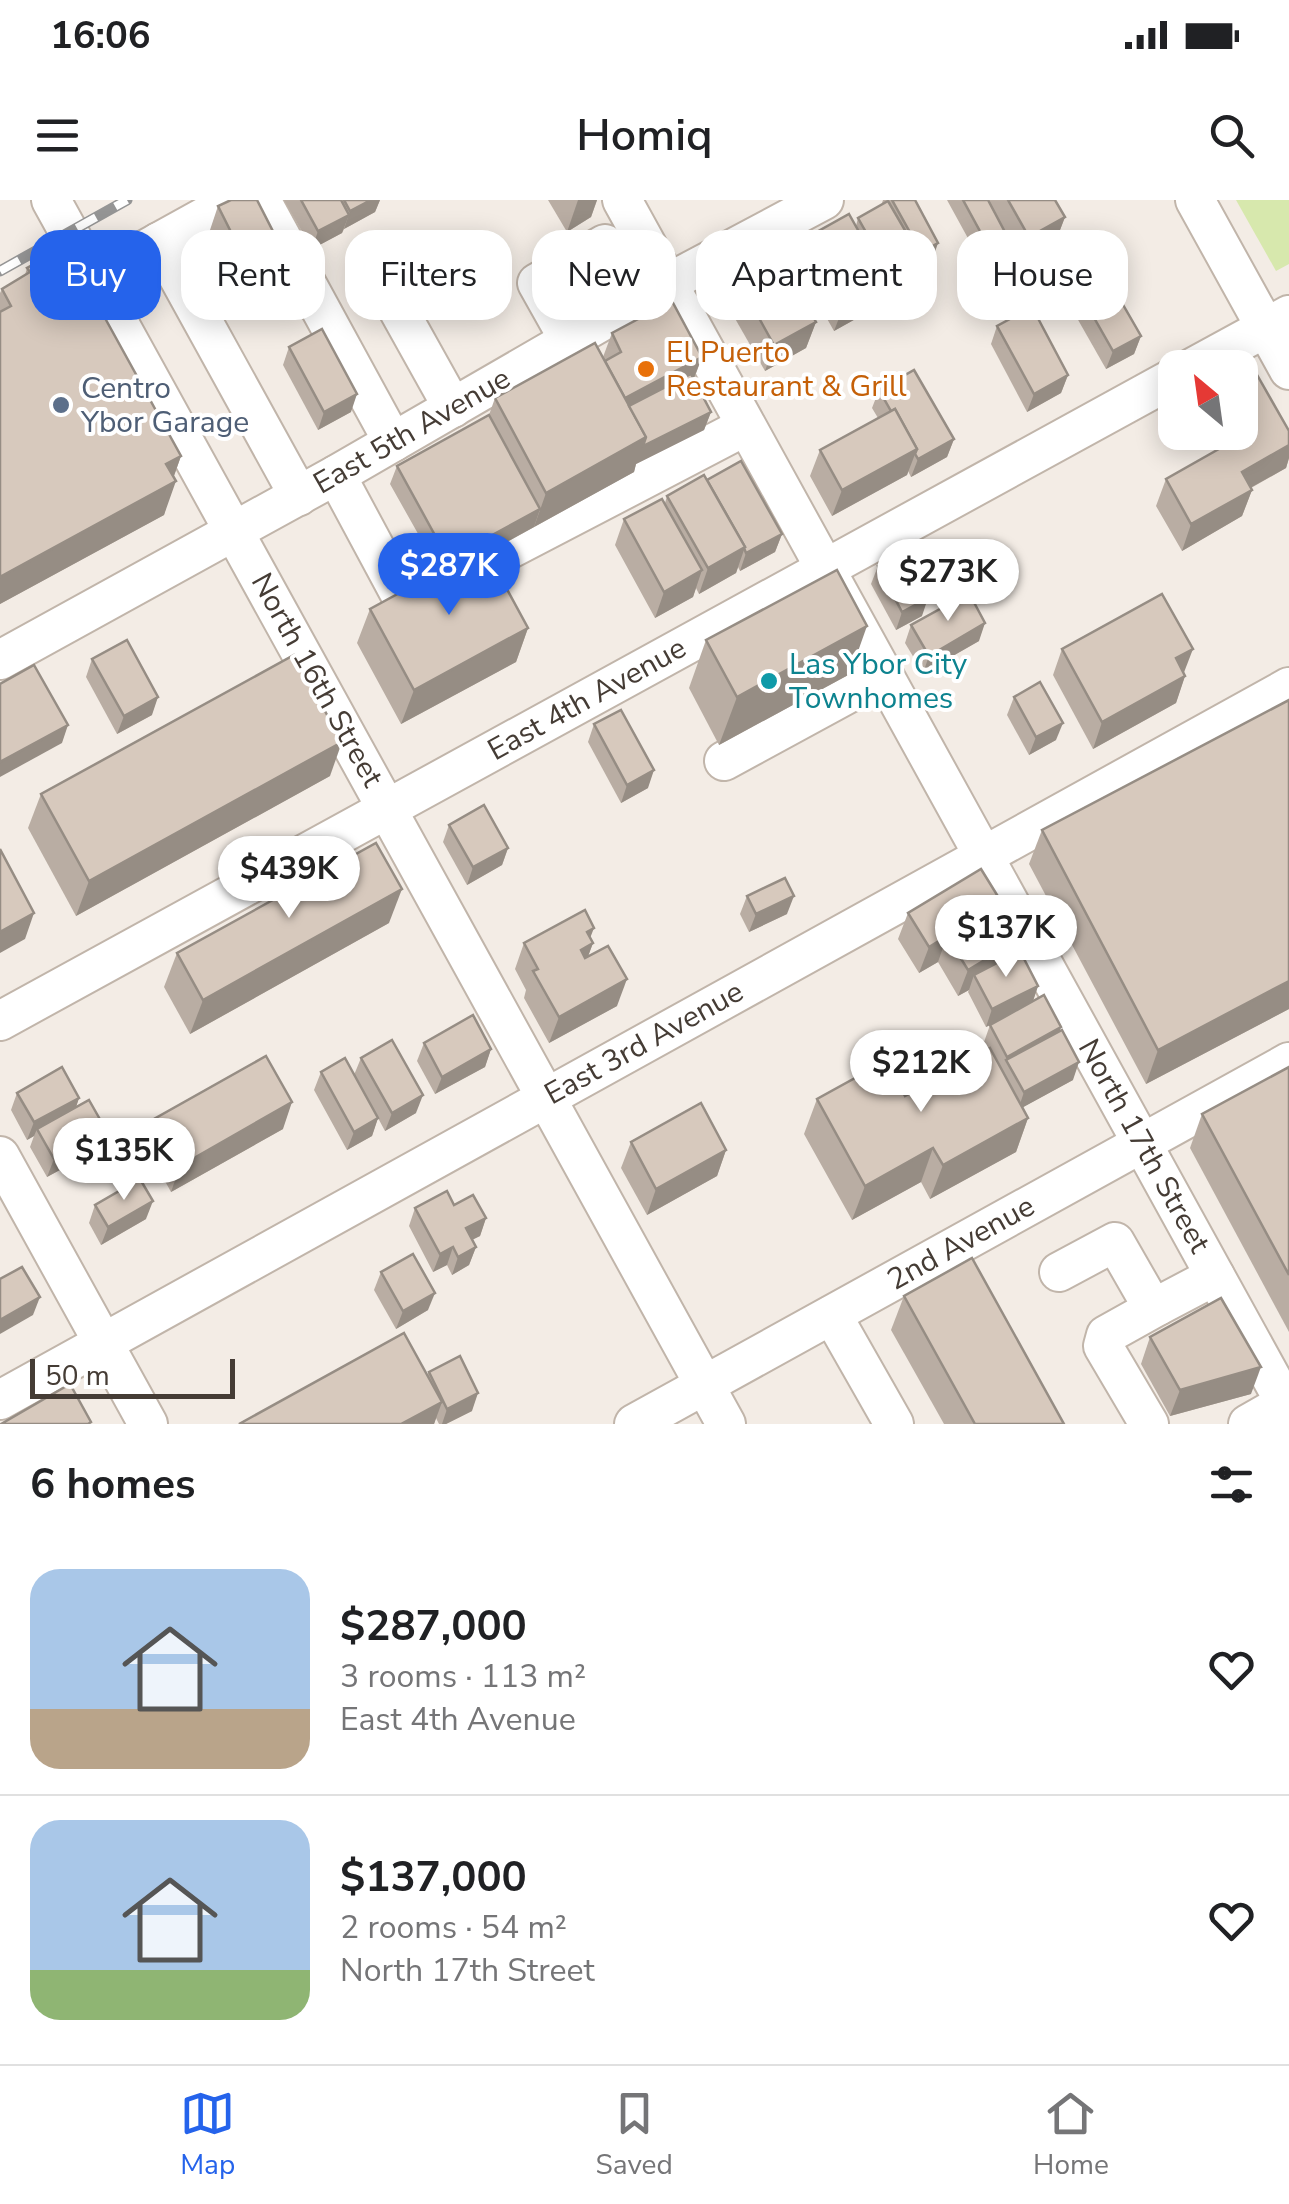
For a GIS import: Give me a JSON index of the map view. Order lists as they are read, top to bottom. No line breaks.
{"streets":{"street":["East 5th Avenue","North 16th Street","East 4th Avenue","East 3rd Avenue","North 17th Street","2nd Avenue"]},"crossings":[["East 5th Avenue","North 16th Street"],["North 16th Street","East 4th Avenue"],["North 16th Street","East 3rd Avenue"],["North 16th Street","2nd Avenue"],["East 4th Avenue","North 17th Street"],["East 3rd Avenue","North 17th Street"],["North 17th Street","2nd Avenue"]],"places":["El Puerto Restaurant & Grill","Centro Ybor Garage","Las Ybor City Townhomes"],"scale_bar":"50 m","north":"top left","page":{"status":"16:06","header":"Homiq","chip":["Buy","Rent","Filters","New","Apartment","House"],"price":["$287K","$273K","$439K","$137K","$212K","$135K"],"scale":"50 m","heading":"6 homes","list":[{"name":"$287,000","note":"3 rooms · 113 m² · East 4th Avenue"},{"name":"$137,000","note":"2 rooms · 54 m² · North 17th Street"}],"tabs":["Map","Saved","Home"]}}
